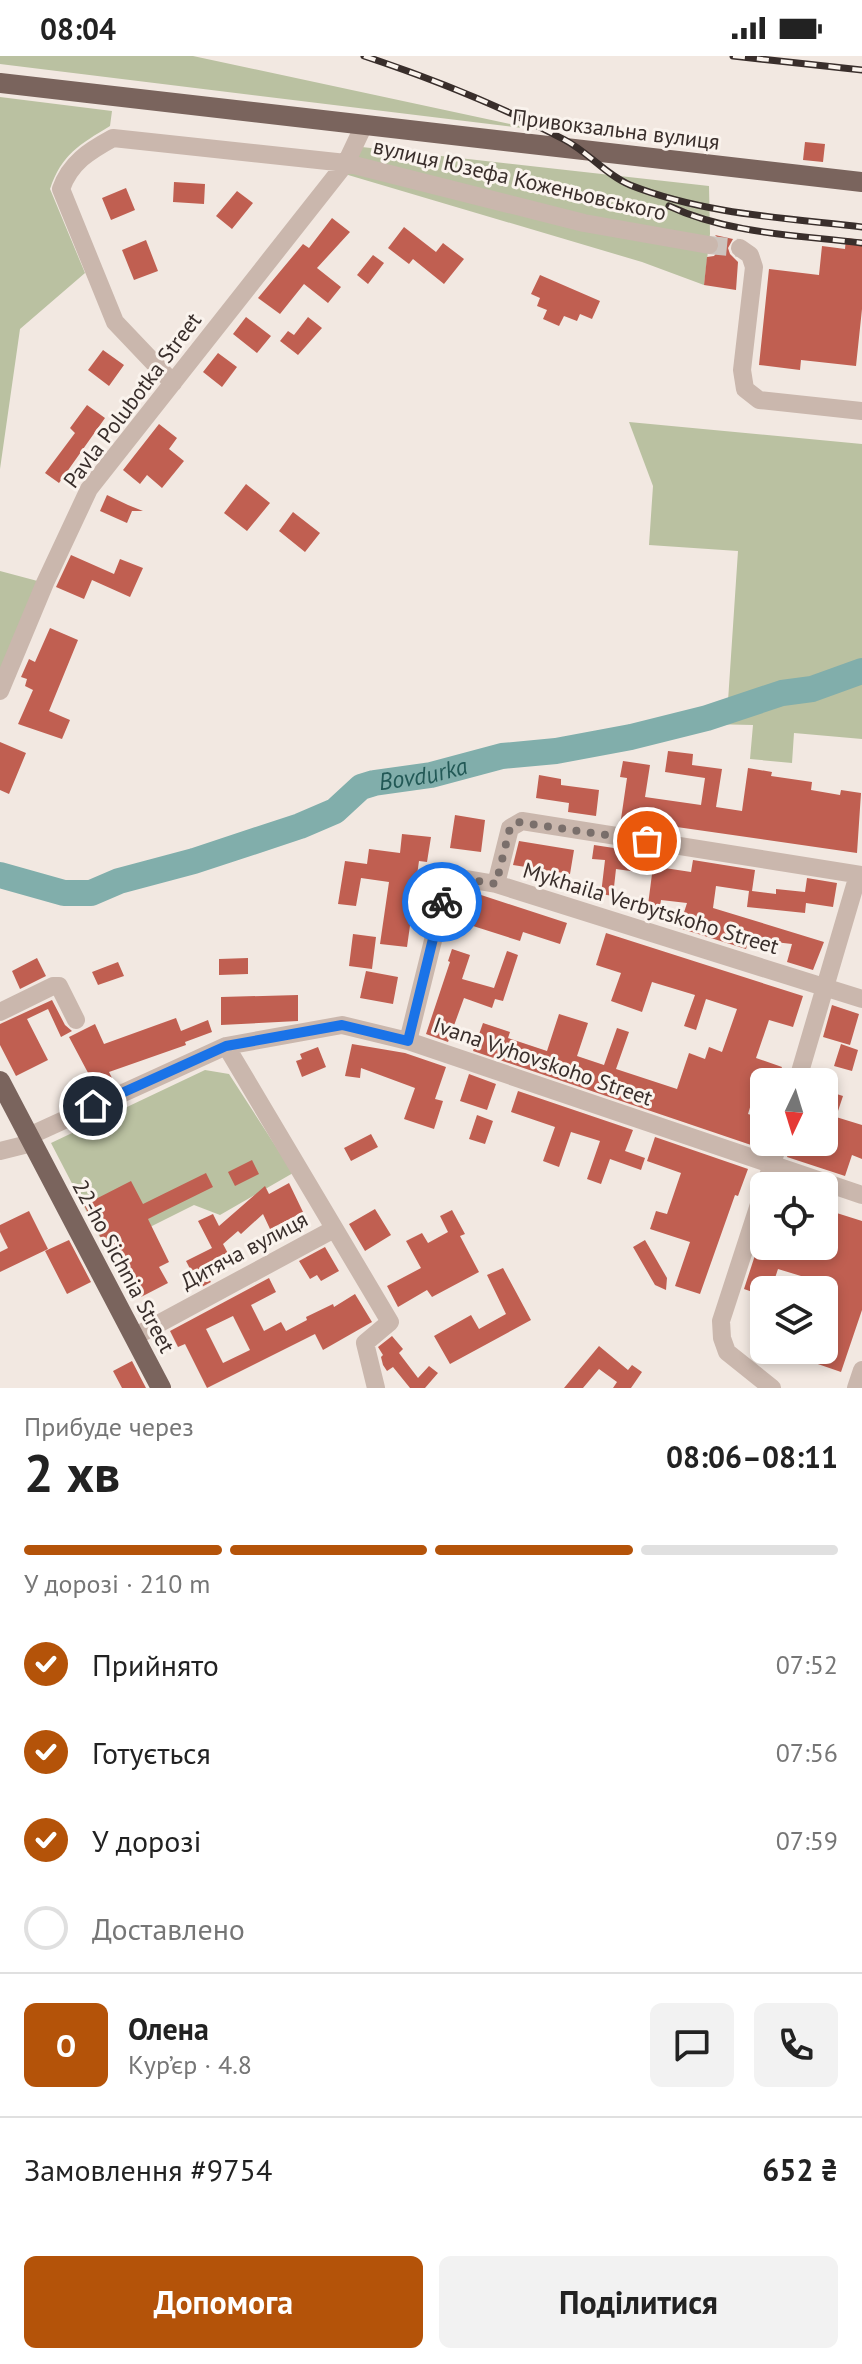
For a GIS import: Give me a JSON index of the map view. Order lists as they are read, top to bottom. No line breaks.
{"streets":{"main road":["Привокзальна вулиця","вулиця Юзефа Коженьовського","22-ho Sichnia Street"],"street":["Pavla Polubotka Street","Mykhaila Verbytskoho Street","Ivana Vyhovskoho Street","Дитяча вулиця"]},"crossings":[["Привокзальна вулиця","вулиця Юзефа Коженьовського"],["вулиця Юзефа Коженьовського","Pavla Polubotka Street"],["Mykhaila Verbytskoho Street","Ivana Vyhovskoho Street"],["Ivana Vyhovskoho Street","Дитяча вулиця"],["Ivana Vyhovskoho Street","22-ho Sichnia Street"],["Дитяча вулиця","22-ho Sichnia Street"]],"water":["Bovdurka"],"north":"bottom","page":{"status":"08:04","heading":["2 хв","Прибуде через","08:06–08:11"],"panel":["Олена","Кур’єр · 4.8","Замовлення #9754","652 ₴"],"bar":"У дорозі · 210 m","list":[["Прийнято","07:52"],["Готується","07:56"],["У дорозі","07:59"],"Доставлено"],"round":"О","buttons":["Допомога","Поділитися"]}}
